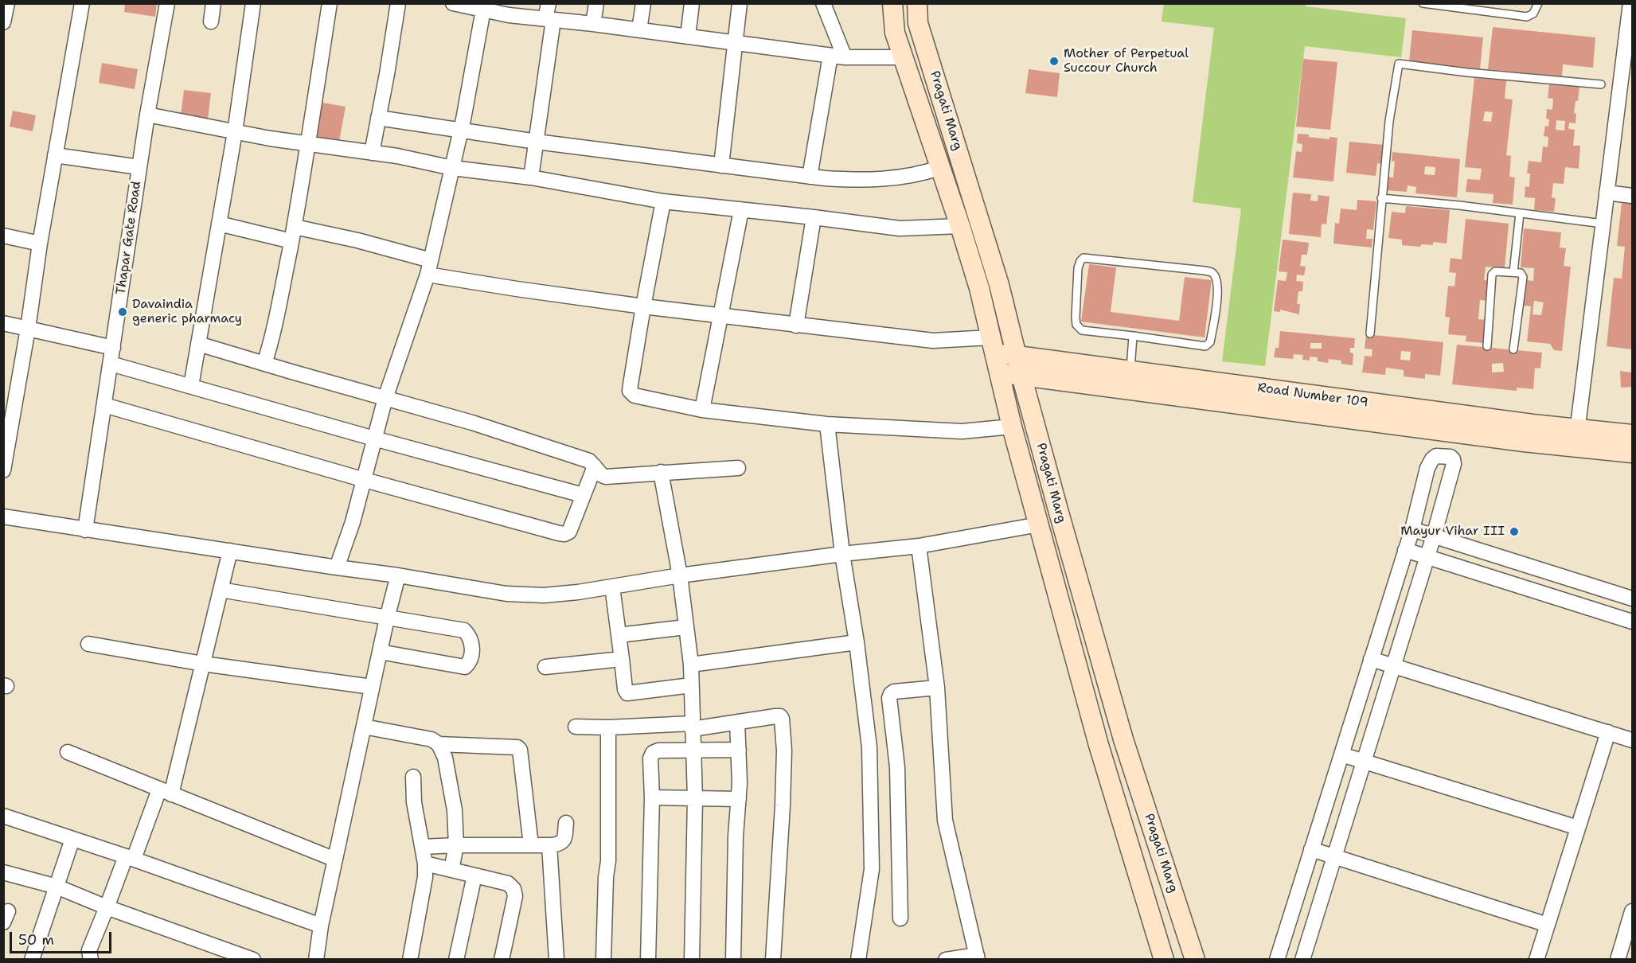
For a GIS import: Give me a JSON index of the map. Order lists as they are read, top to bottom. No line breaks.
{"streets":{"main road":["Pragati Marg","Road Number 109"],"street":["Thapar Gate Road"]},"crossings":[["Pragati Marg","Road Number 109"]],"places":["Mother of Perpetual Succour Church","Davaindia generic pharmacy","Mayur Vihar III"],"scale_bar":"50 m"}
